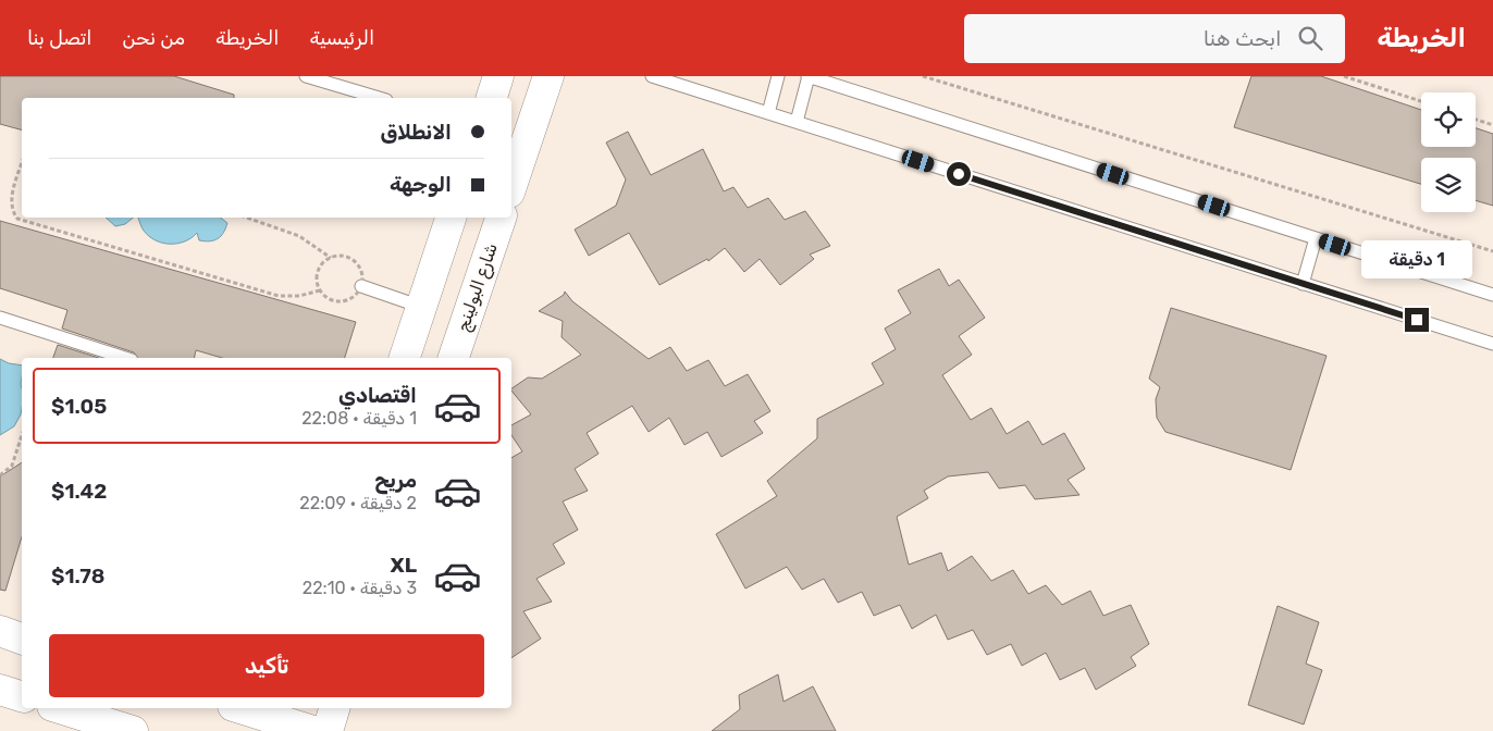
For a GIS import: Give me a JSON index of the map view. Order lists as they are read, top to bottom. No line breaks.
{"streets":{"street":["شارع البولينج"]},"page":{"header":"الخريطة","search":"ابحث هنا","nav":["الرئيسية","الخريطة","من نحن","اتصل بنا"],"banner":["الانطلاق","الوجهة"],"bubble":"1 دقيقة","list":[{"name":"اقتصادي","note":"1 دقيقة · 22:08","value":"$1.05"},{"name":"مريح","note":"2 دقيقة · 22:09","value":"$1.42"},{"name":"XL","note":"3 دقيقة · 22:10","value":"$1.78"}],"buttons":"تأكيد"}}
